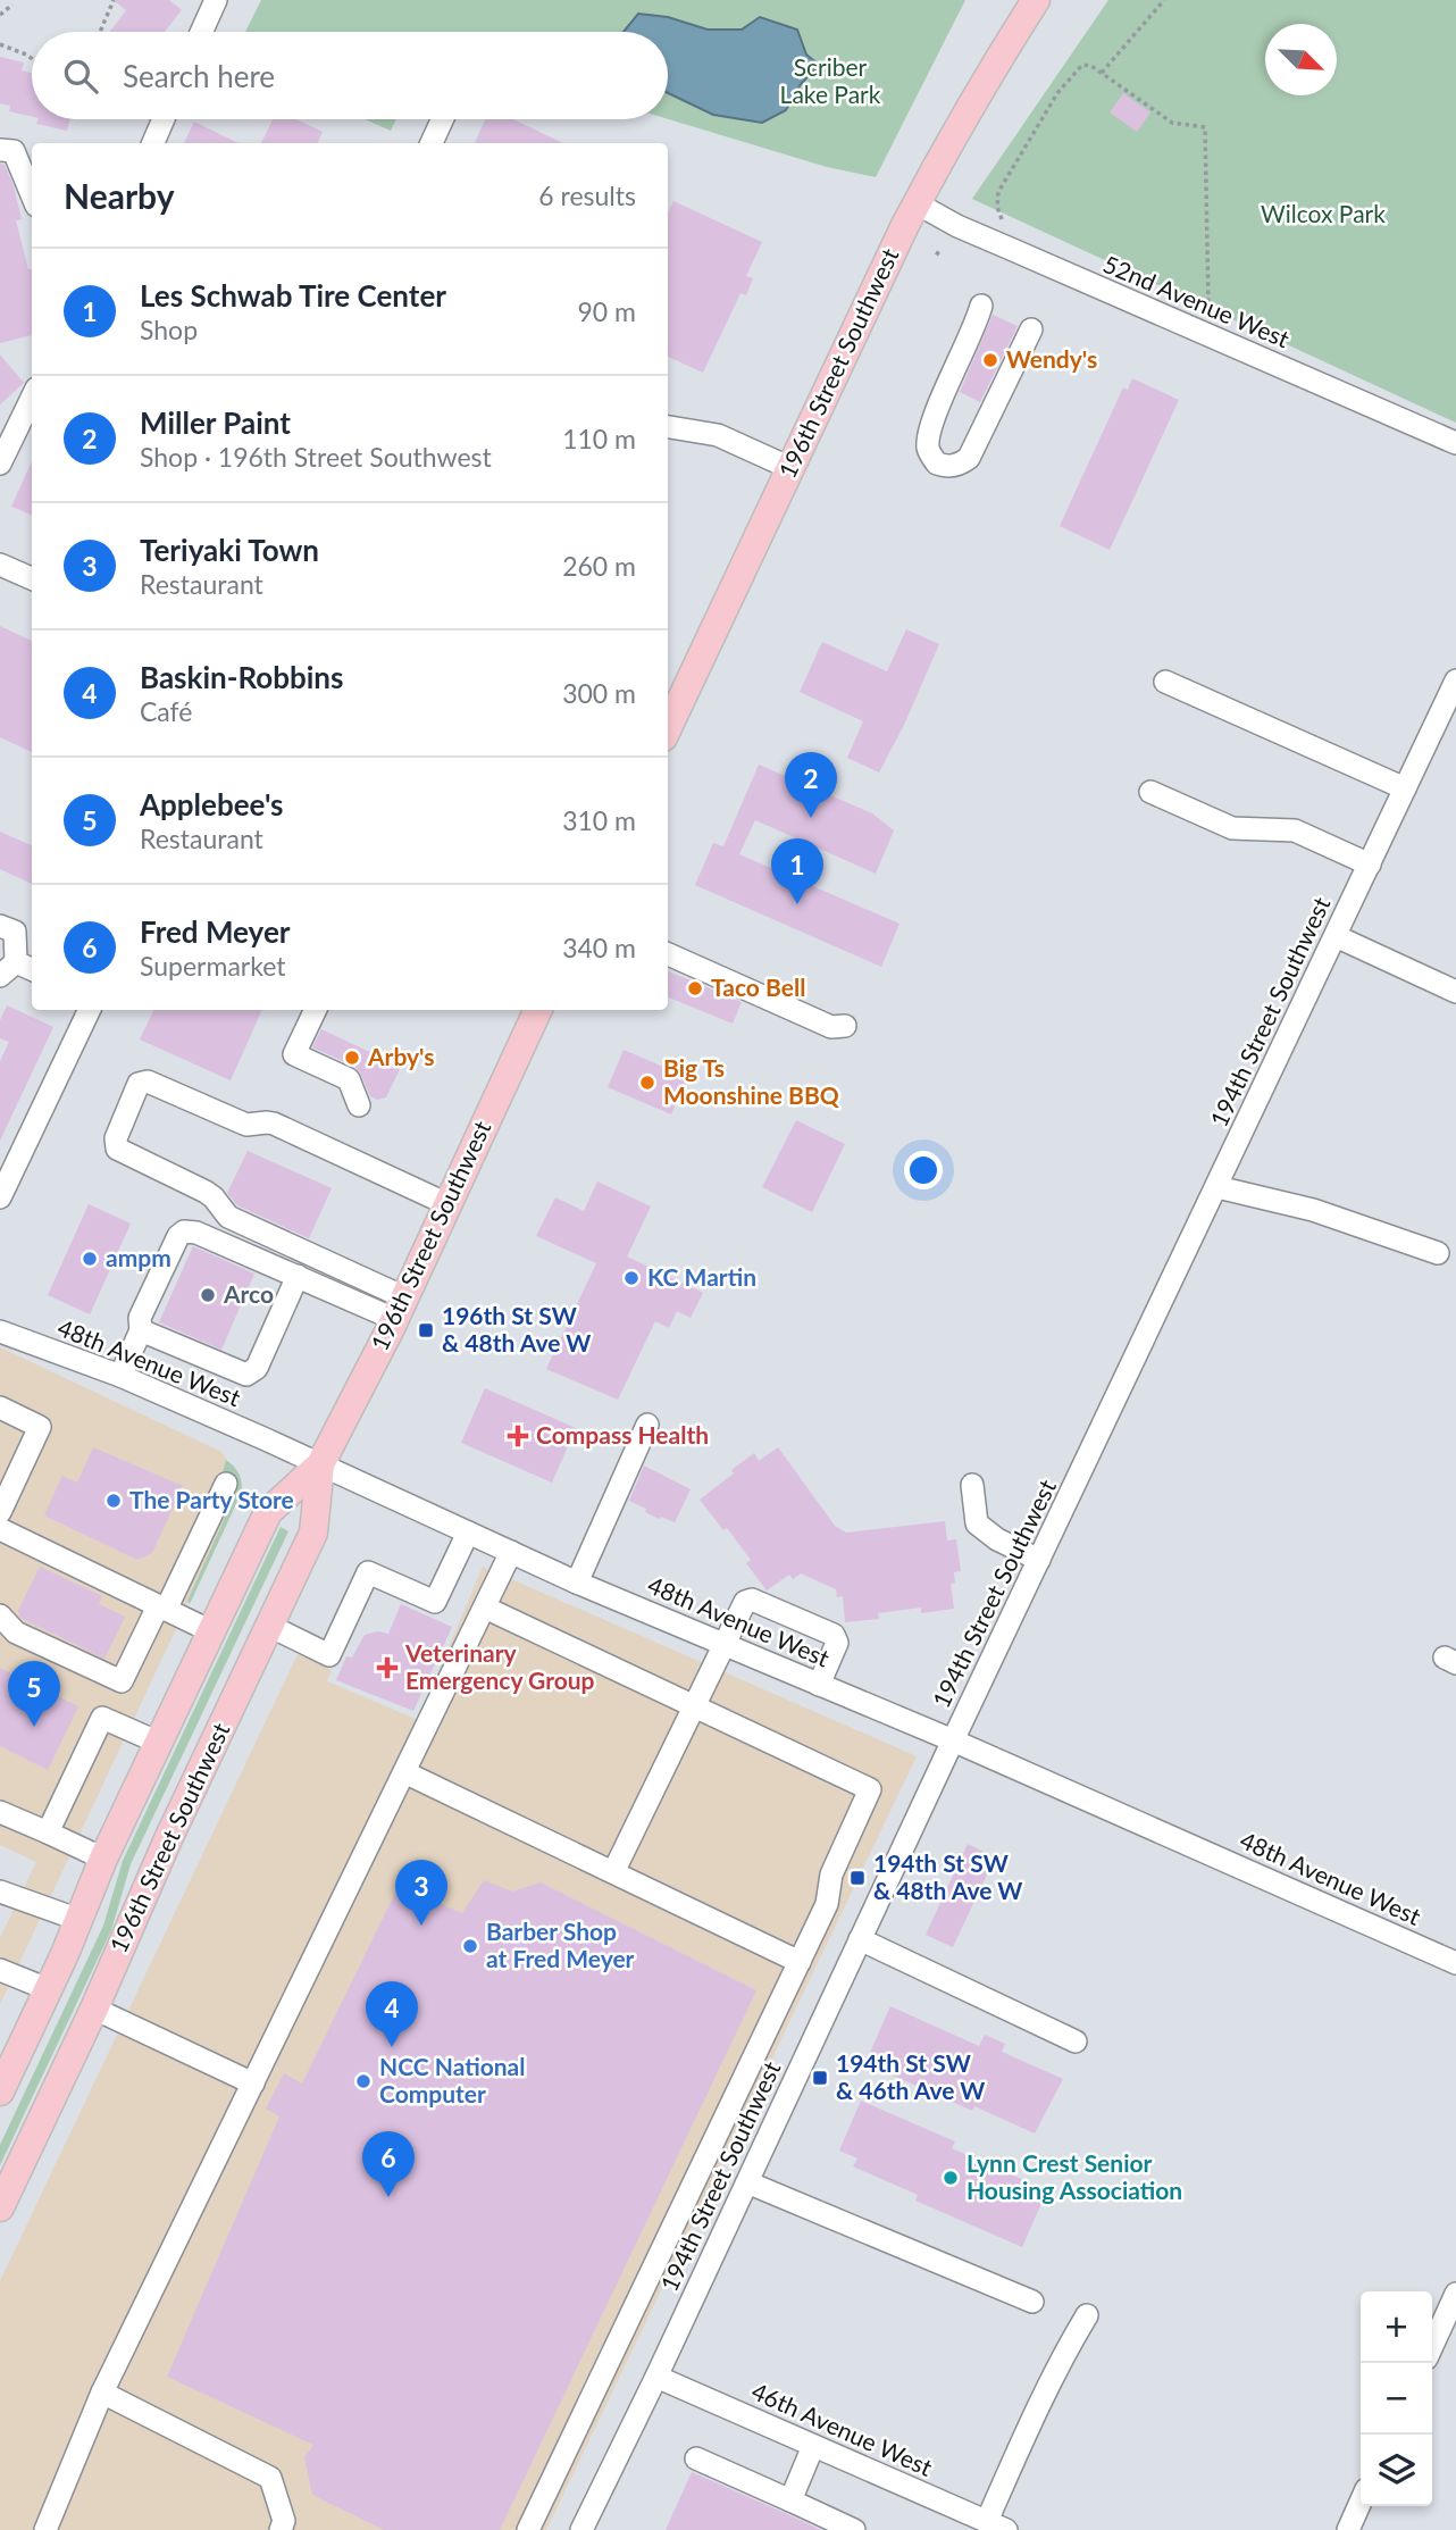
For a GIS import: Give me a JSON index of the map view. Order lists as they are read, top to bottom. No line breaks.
{"streets":{"main road":["196th Street Southwest"],"street":["52nd Avenue West","194th Street Southwest","48th Avenue West","46th Avenue West"]},"crossings":[["52nd Avenue West","196th Street Southwest"],["196th Street Southwest","48th Avenue West"],["194th Street Southwest","48th Avenue West"],["194th Street Southwest","46th Avenue West"]],"parks":["Scriber Lake Park","Wilcox Park"],"places":{"other":["Wendy's","Taco Bell","Arby's","Big Ts Moonshine BBQ","ampm","KC Martin","Arco","The Party Store","Barber Shop at Fred Meyer","NCC National Computer","Lynn Crest Senior Housing Association"],"transit":["196th St SW & 48th Ave W","194th St SW & 48th Ave W","194th St SW & 46th Ave W"],"health":["Compass Health","Veterinary Emergency Group"]},"north":"bottom right","page":{"search":"Search here","heading":["Nearby","6 results"],"list":[{"mark":"1","name":"Les Schwab Tire Center","note":"Shop","value":"90 m"},{"mark":"2","name":"Miller Paint","note":"Shop · 196th Street Southwest","value":"110 m"},{"mark":"3","name":"Teriyaki Town","note":"Restaurant","value":"260 m"},{"mark":"4","name":"Baskin-Robbins","note":"Café","value":"300 m"},{"mark":"5","name":"Applebee's","note":"Restaurant","value":"310 m"},{"mark":"6","name":"Fred Meyer","note":"Supermarket","value":"340 m"}],"pins":["2","1","5","3","4","6"],"map_buttons":["+","−"]}}
